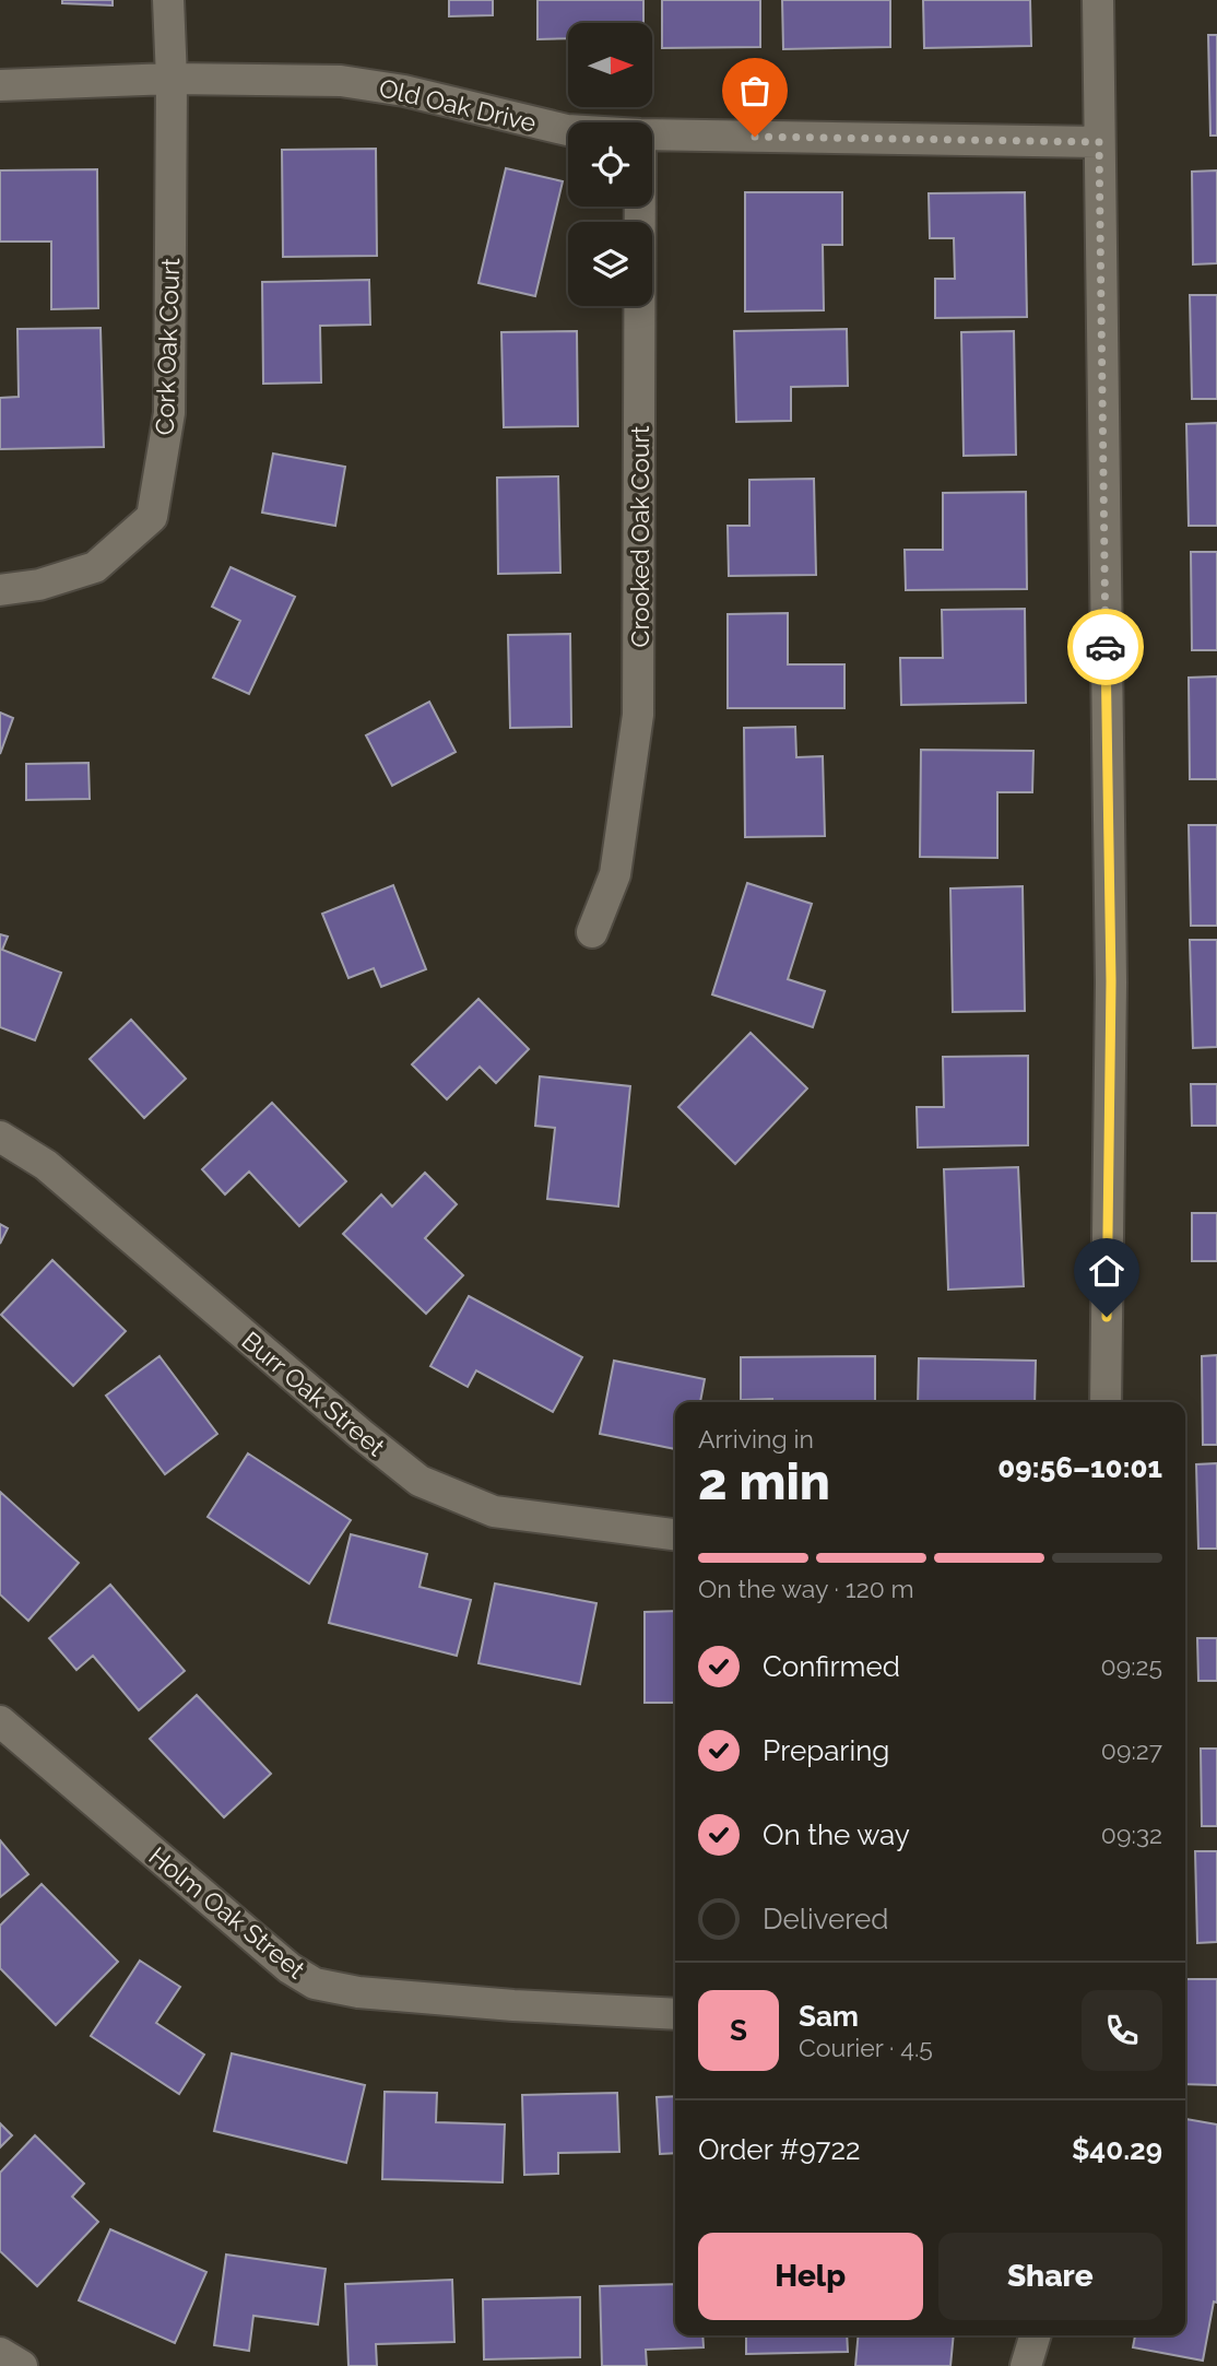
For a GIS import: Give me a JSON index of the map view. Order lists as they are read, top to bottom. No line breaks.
{"streets":{"street":["Old Oak Drive","Cork Oak Court","Crooked Oak Court","Burr Oak Street","Holm Oak Street"]},"crossings":[["Old Oak Drive","Cork Oak Court"]],"north":"right","page":{"heading":["2 min","Arriving in","09:56–10:01"],"panel":["Sam","Courier · 4.5","Order #9722","$40.29"],"bar":"On the way · 120 m","list":[["Confirmed","09:25"],["Preparing","09:27"],["On the way","09:32"],"Delivered"],"round":"S","buttons":["Help","Share"]}}
